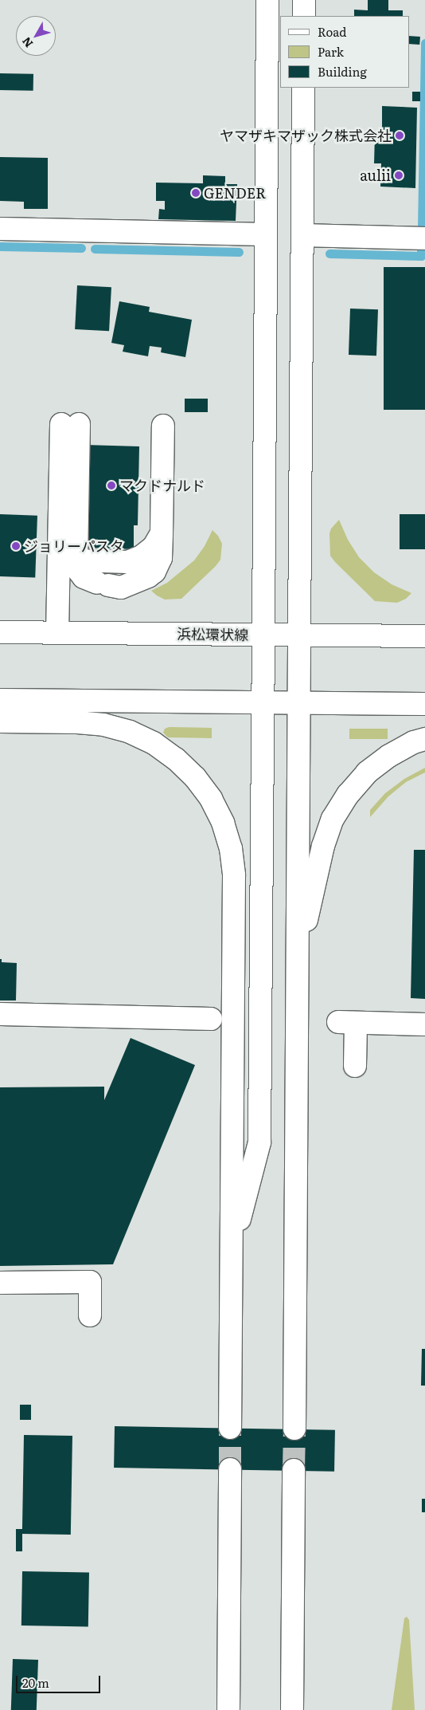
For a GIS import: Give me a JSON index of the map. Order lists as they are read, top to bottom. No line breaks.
{"streets":{"main road":["浜松環状線"]},"places":["ヤマザキマザック株式会社","aulii","GENDER","マクドナルド","ジョリーパスタ"],"legend":["Road","Park","Building"],"scale_bar":"20 m","north":"bottom left"}
